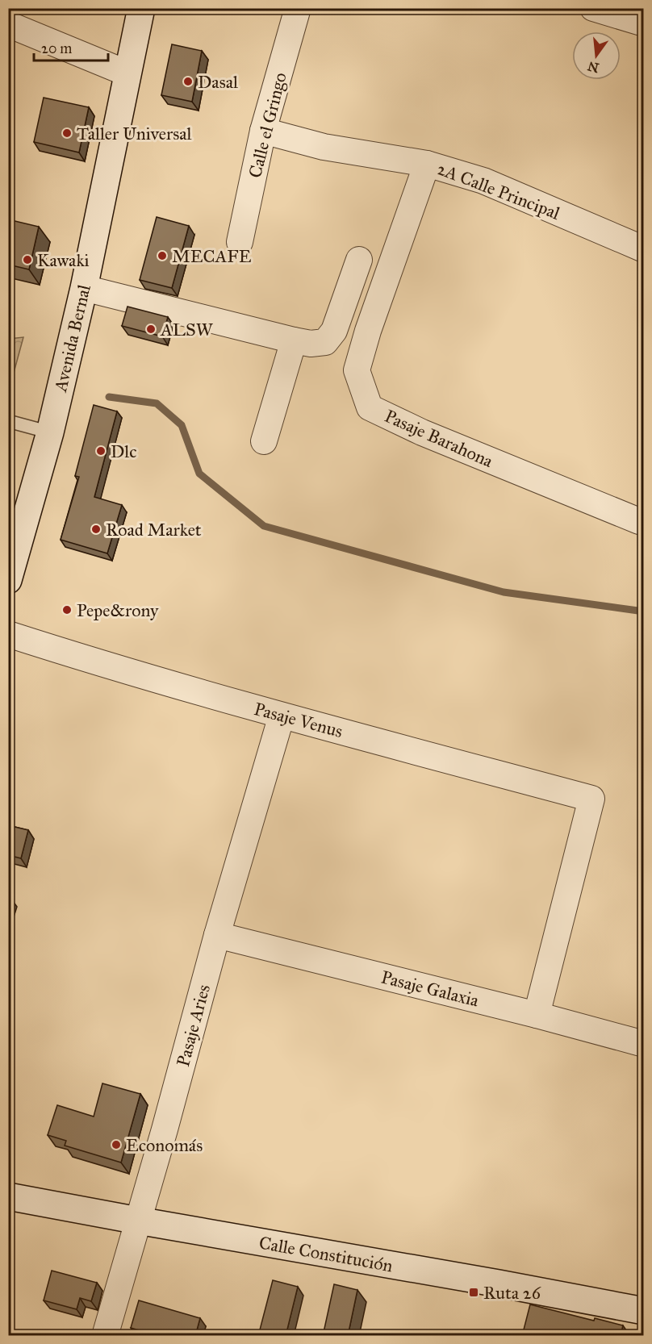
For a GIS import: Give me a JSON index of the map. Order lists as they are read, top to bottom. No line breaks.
{"streets":{"main road":["Avenida Bernal","Calle Constitución"],"street":["Calle el Gringo","2A Calle Principal","Pasaje Barahona","Pasaje Venus","Pasaje Galaxia","Pasaje Aries"]},"crossings":[["Calle el Gringo","2A Calle Principal"],["2A Calle Principal","Pasaje Barahona"],["Pasaje Venus","Pasaje Galaxia"],["Pasaje Venus","Pasaje Aries"],["Pasaje Galaxia","Pasaje Aries"],["Pasaje Aries","Calle Constitución"]],"places":{"other":["Dasal","Taller Universal","MECAFE","Kawaki","ALSW","Dlc","Road Market","Pepe&rony","Economás"],"transit":["Ruta 26"]},"scale_bar":"20 m","north":"bottom"}
